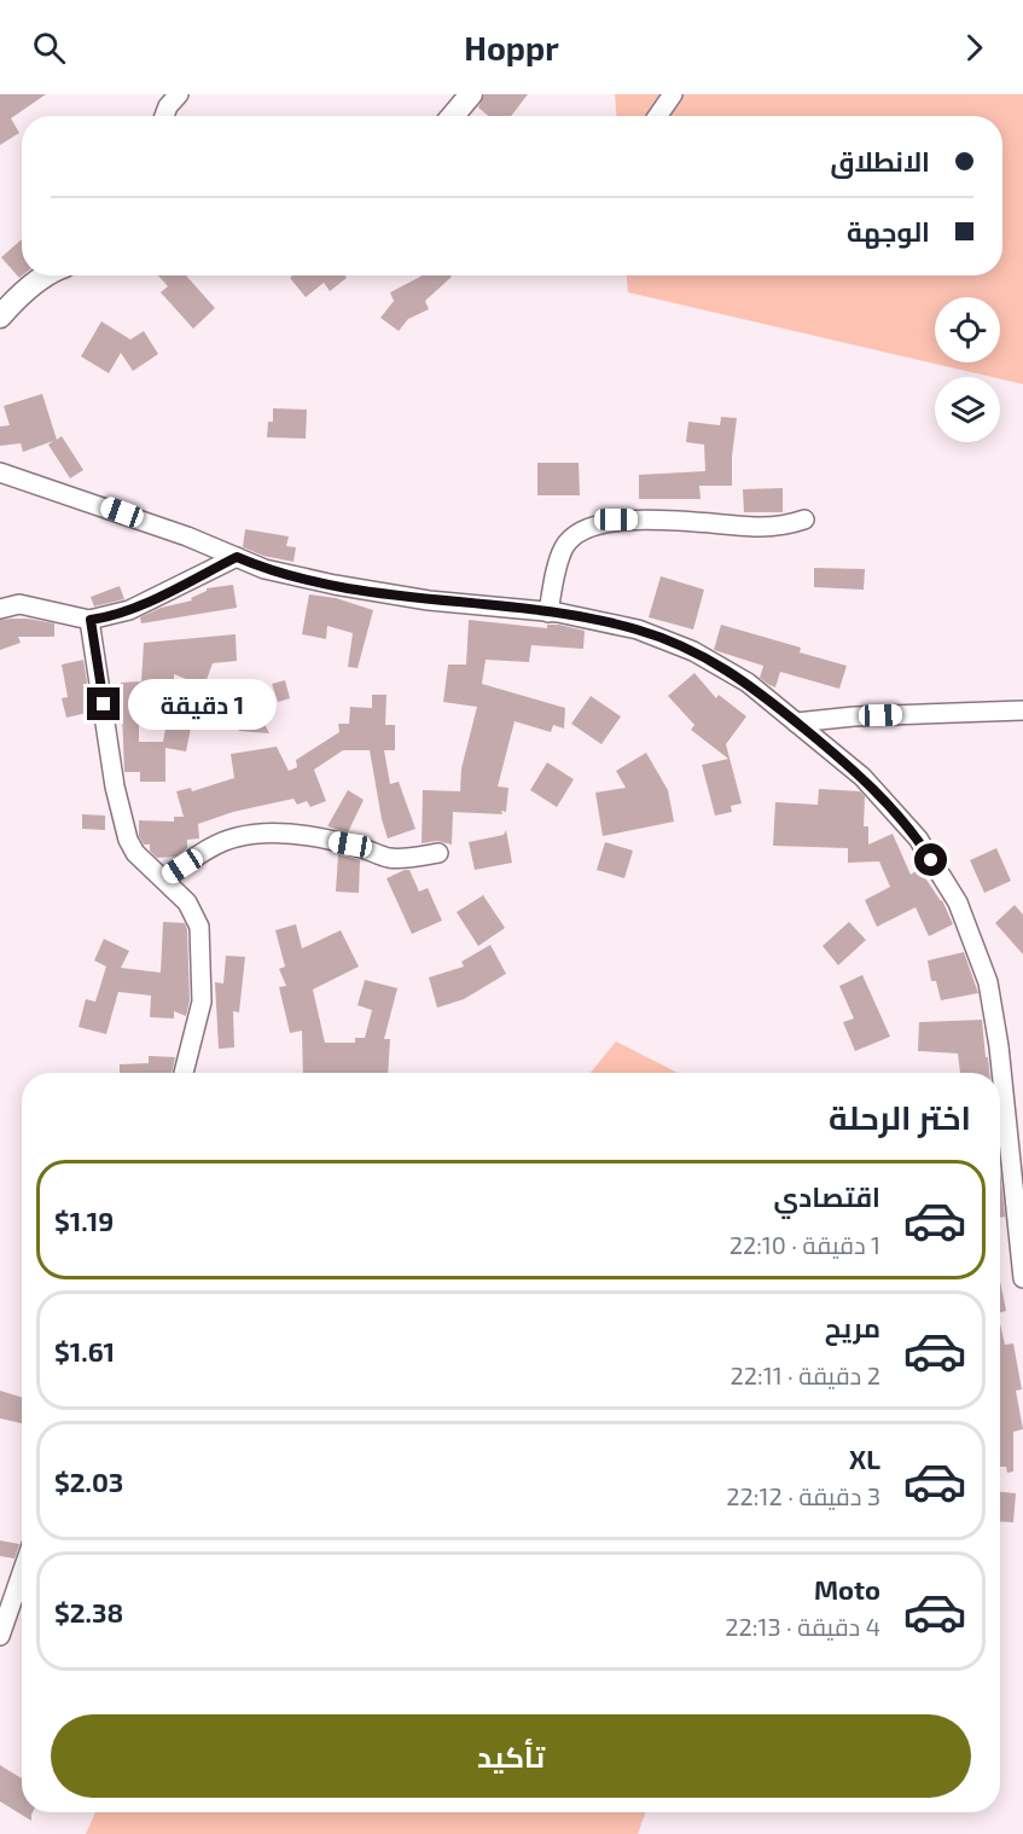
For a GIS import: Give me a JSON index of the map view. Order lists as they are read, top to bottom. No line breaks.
{"page":{"header":"Hoppr","banner":["الانطلاق","الوجهة"],"bubble":"1 دقيقة","heading":"اختر الرحلة","list":[{"name":"اقتصادي","note":"1 دقيقة · 22:10","value":"$1.19"},{"name":"مريح","note":"2 دقيقة · 22:11","value":"$1.61"},{"name":"XL","note":"3 دقيقة · 22:12","value":"$2.03"},{"name":"Moto","note":"4 دقيقة · 22:13","value":"$2.38"}],"buttons":"تأكيد"}}
